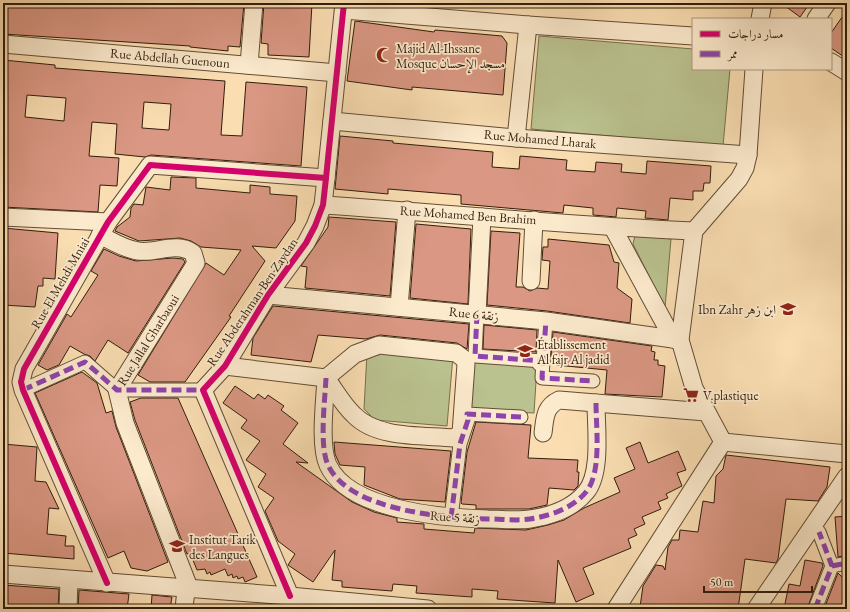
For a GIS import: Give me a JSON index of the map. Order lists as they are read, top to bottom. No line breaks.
{"streets":{"street":["Rue Abdellah Guenoun","Rue Mohamed Lharak","Rue Mohamed Ben Brahim","Rue El Mehdi Mniai","Rue Abderahman Ben Zaydan","Rue 6 زنقة","Rue Jallal Gharbaoui","Rue 5 زنقة"]},"crossings":[["Rue Abdellah Guenoun","Rue Abderahman Ben Zaydan"],["Rue Mohamed Lharak","Rue Abderahman Ben Zaydan"],["Rue Mohamed Ben Brahim","Rue Abderahman Ben Zaydan"],["Rue El Mehdi Mniai","Rue Abderahman Ben Zaydan"],["Rue El Mehdi Mniai","Rue Jallal Gharbaoui"],["Rue Abderahman Ben Zaydan","Rue 6 زنقة"]],"places":{"mosque":["Majid Al-Ihssane Mosque مسجد الإحسان"],"school or university":["Ibn Zahr ابن زهر","Établissement Al fajr Al jadid","Institut Tarik des Langues"],"supermarket":["V.plastique"]},"legend":["مسار دراجات","ممر"],"scale_bar":"50 m"}
